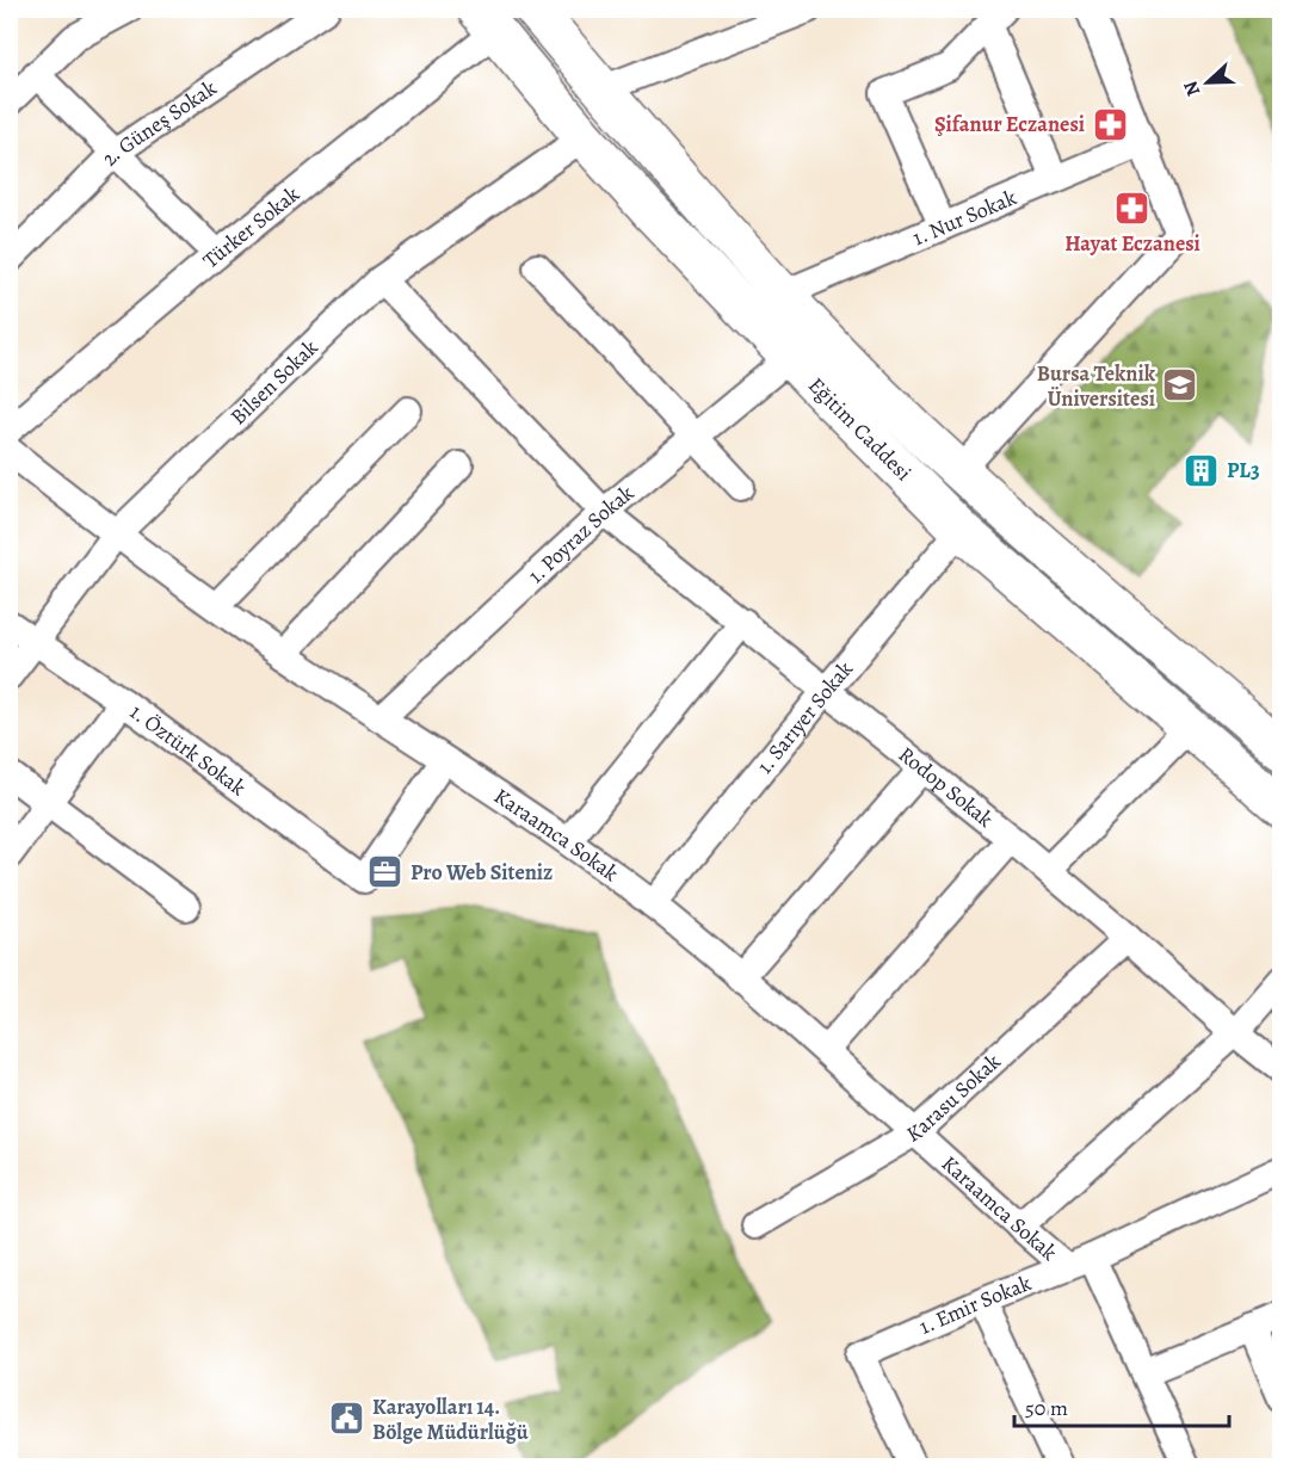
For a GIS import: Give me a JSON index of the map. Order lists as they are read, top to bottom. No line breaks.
{"streets":{"main road":["Eğitim Caddesi"],"street":["2. Güneş Sokak","1. Nur Sokak","Türker Sokak","Bilsen Sokak","1. Poyraz Sokak","1. Sarıyer Sokak","1. Öztürk Sokak","Rodop Sokak","Karaamca Sokak","Karasu Sokak","1. Emir Sokak"]},"crossings":[["1. Nur Sokak","Eğitim Caddesi"],["Türker Sokak","Eğitim Caddesi"],["Bilsen Sokak","Eğitim Caddesi"],["Bilsen Sokak","1. Öztürk Sokak"],["Bilsen Sokak","Rodop Sokak"],["Bilsen Sokak","Karaamca Sokak"],["Eğitim Caddesi","1. Poyraz Sokak"],["Eğitim Caddesi","1. Sarıyer Sokak"],["1. Poyraz Sokak","Rodop Sokak"],["1. Poyraz Sokak","Karaamca Sokak"],["1. Sarıyer Sokak","Rodop Sokak"],["1. Sarıyer Sokak","Karaamca Sokak"],["1. Öztürk Sokak","Karaamca Sokak"],["Rodop Sokak","Karasu Sokak"],["Karaamca Sokak","Karasu Sokak"],["Karaamca Sokak","1. Emir Sokak"]],"places":{"pharmacy":["Şifanur Eczanesi","Hayat Eczanesi"],"school or university":["Bursa Teknik Üniversitesi"],"building":["PL3"],"office":["Pro Web Siteniz"],"public building":["Karayolları 14. Bölge Müdürlüğü"]},"scale_bar":"50 m","north":"left"}
